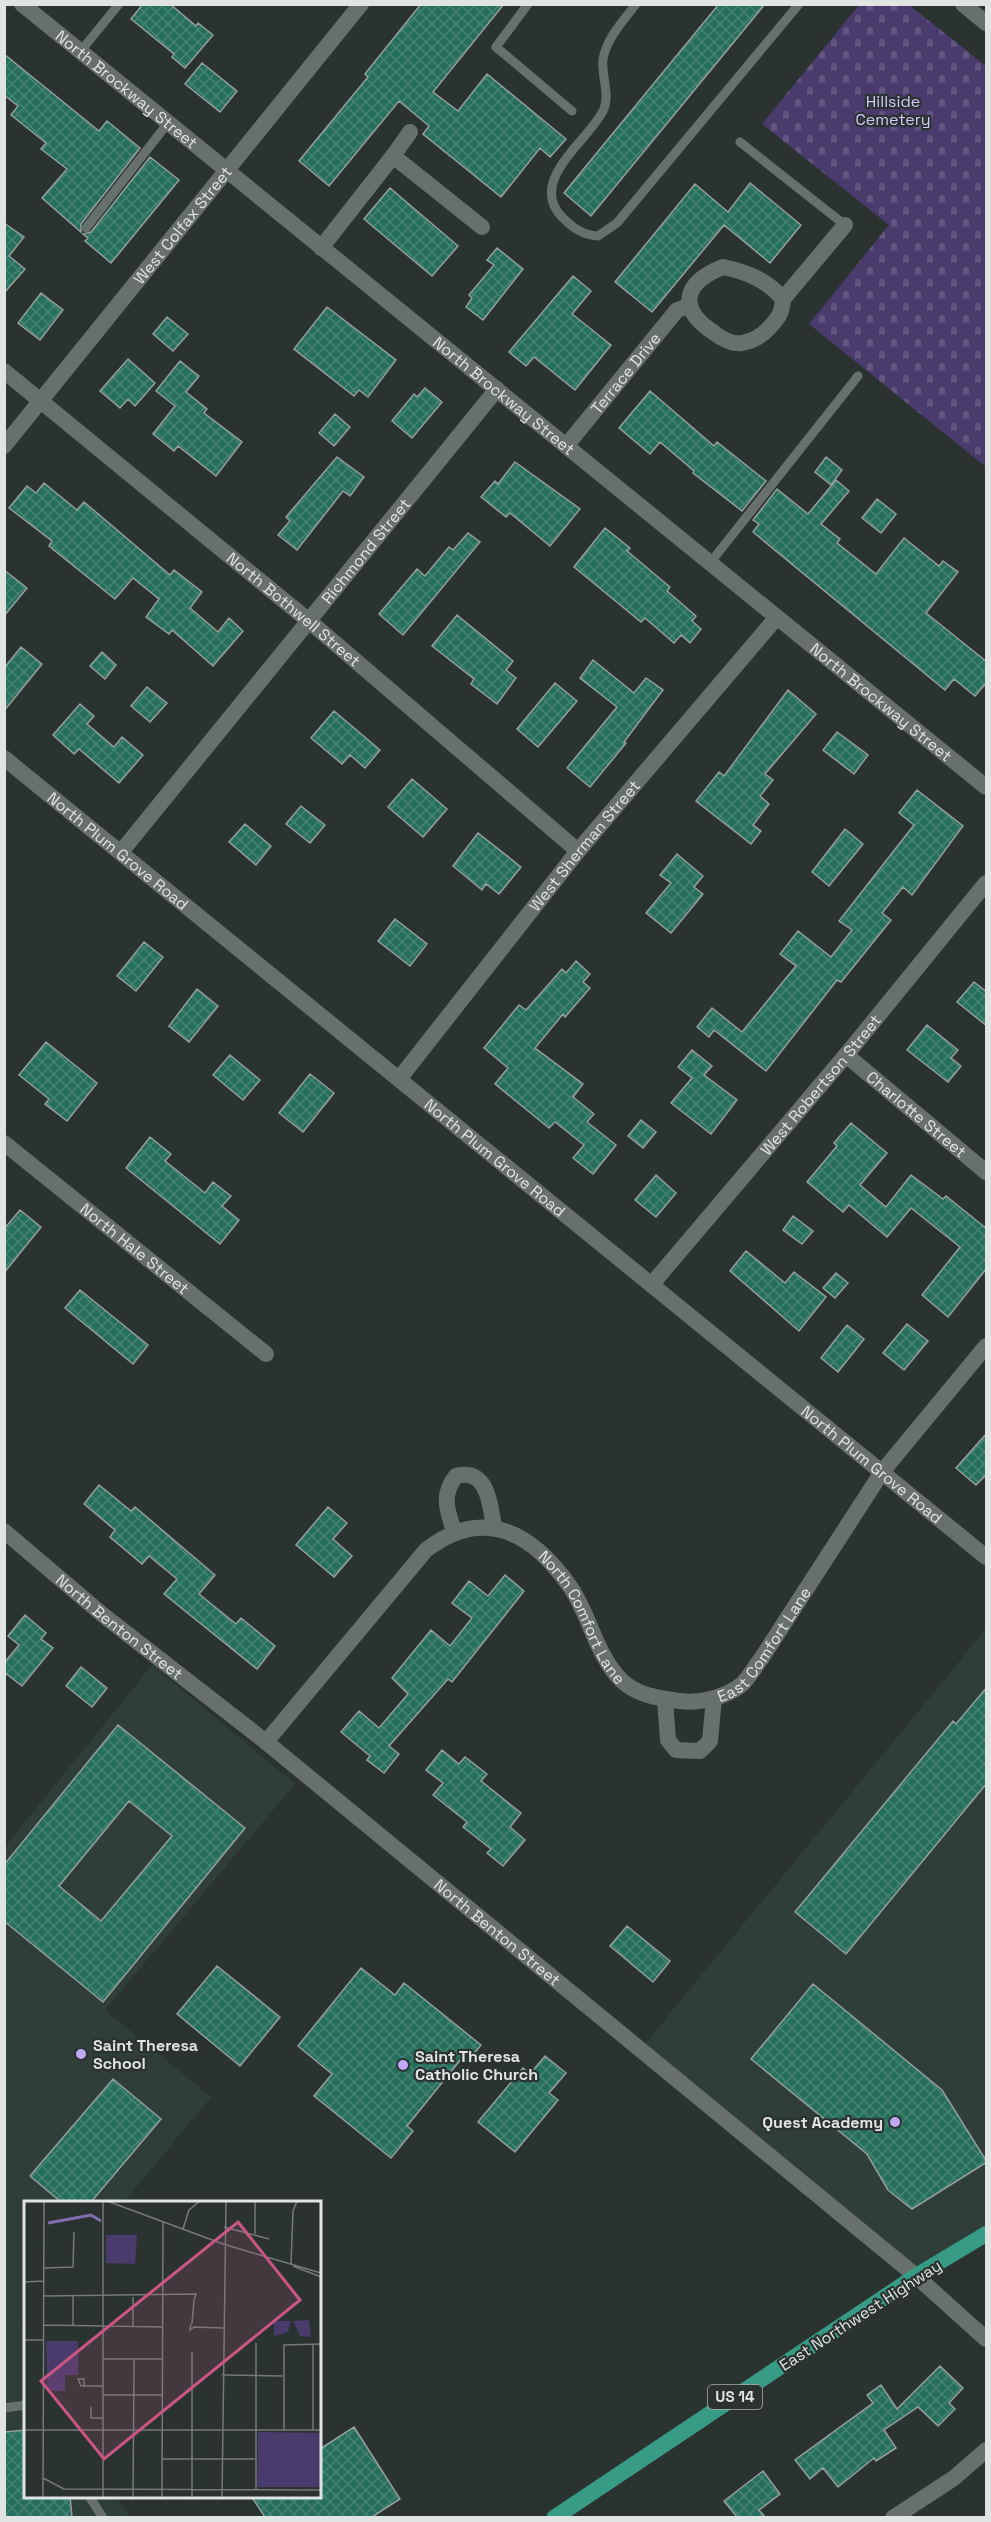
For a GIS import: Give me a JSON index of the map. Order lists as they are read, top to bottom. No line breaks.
{"streets":{"main road":["East Northwest Highway","US 14"],"street":["North Brockway Street","West Colfax Street","Terrace Drive","Richmond Street","North Bothwell Street","West Sherman Street","North Plum Grove Road","West Robertson Street","Charlotte Street","North Hale Street","North Comfort Lane","North Benton Street","East Comfort Lane"]},"crossings":[["North Brockway Street","West Colfax Street"],["North Brockway Street","Terrace Drive"],["North Brockway Street","Richmond Street"],["North Brockway Street","West Sherman Street"],["West Colfax Street","North Bothwell Street"],["Richmond Street","North Bothwell Street"],["Richmond Street","North Plum Grove Road"],["North Bothwell Street","West Sherman Street"],["West Sherman Street","North Plum Grove Road"],["North Plum Grove Road","West Robertson Street"],["North Plum Grove Road","East Comfort Lane"],["West Robertson Street","Charlotte Street"],["North Comfort Lane","East Comfort Lane"],["North Benton Street","East Northwest Highway"]],"parks":["Hillside Cemetery"],"places":["Saint Theresa School","Saint Theresa Catholic Church","Quest Academy"]}
